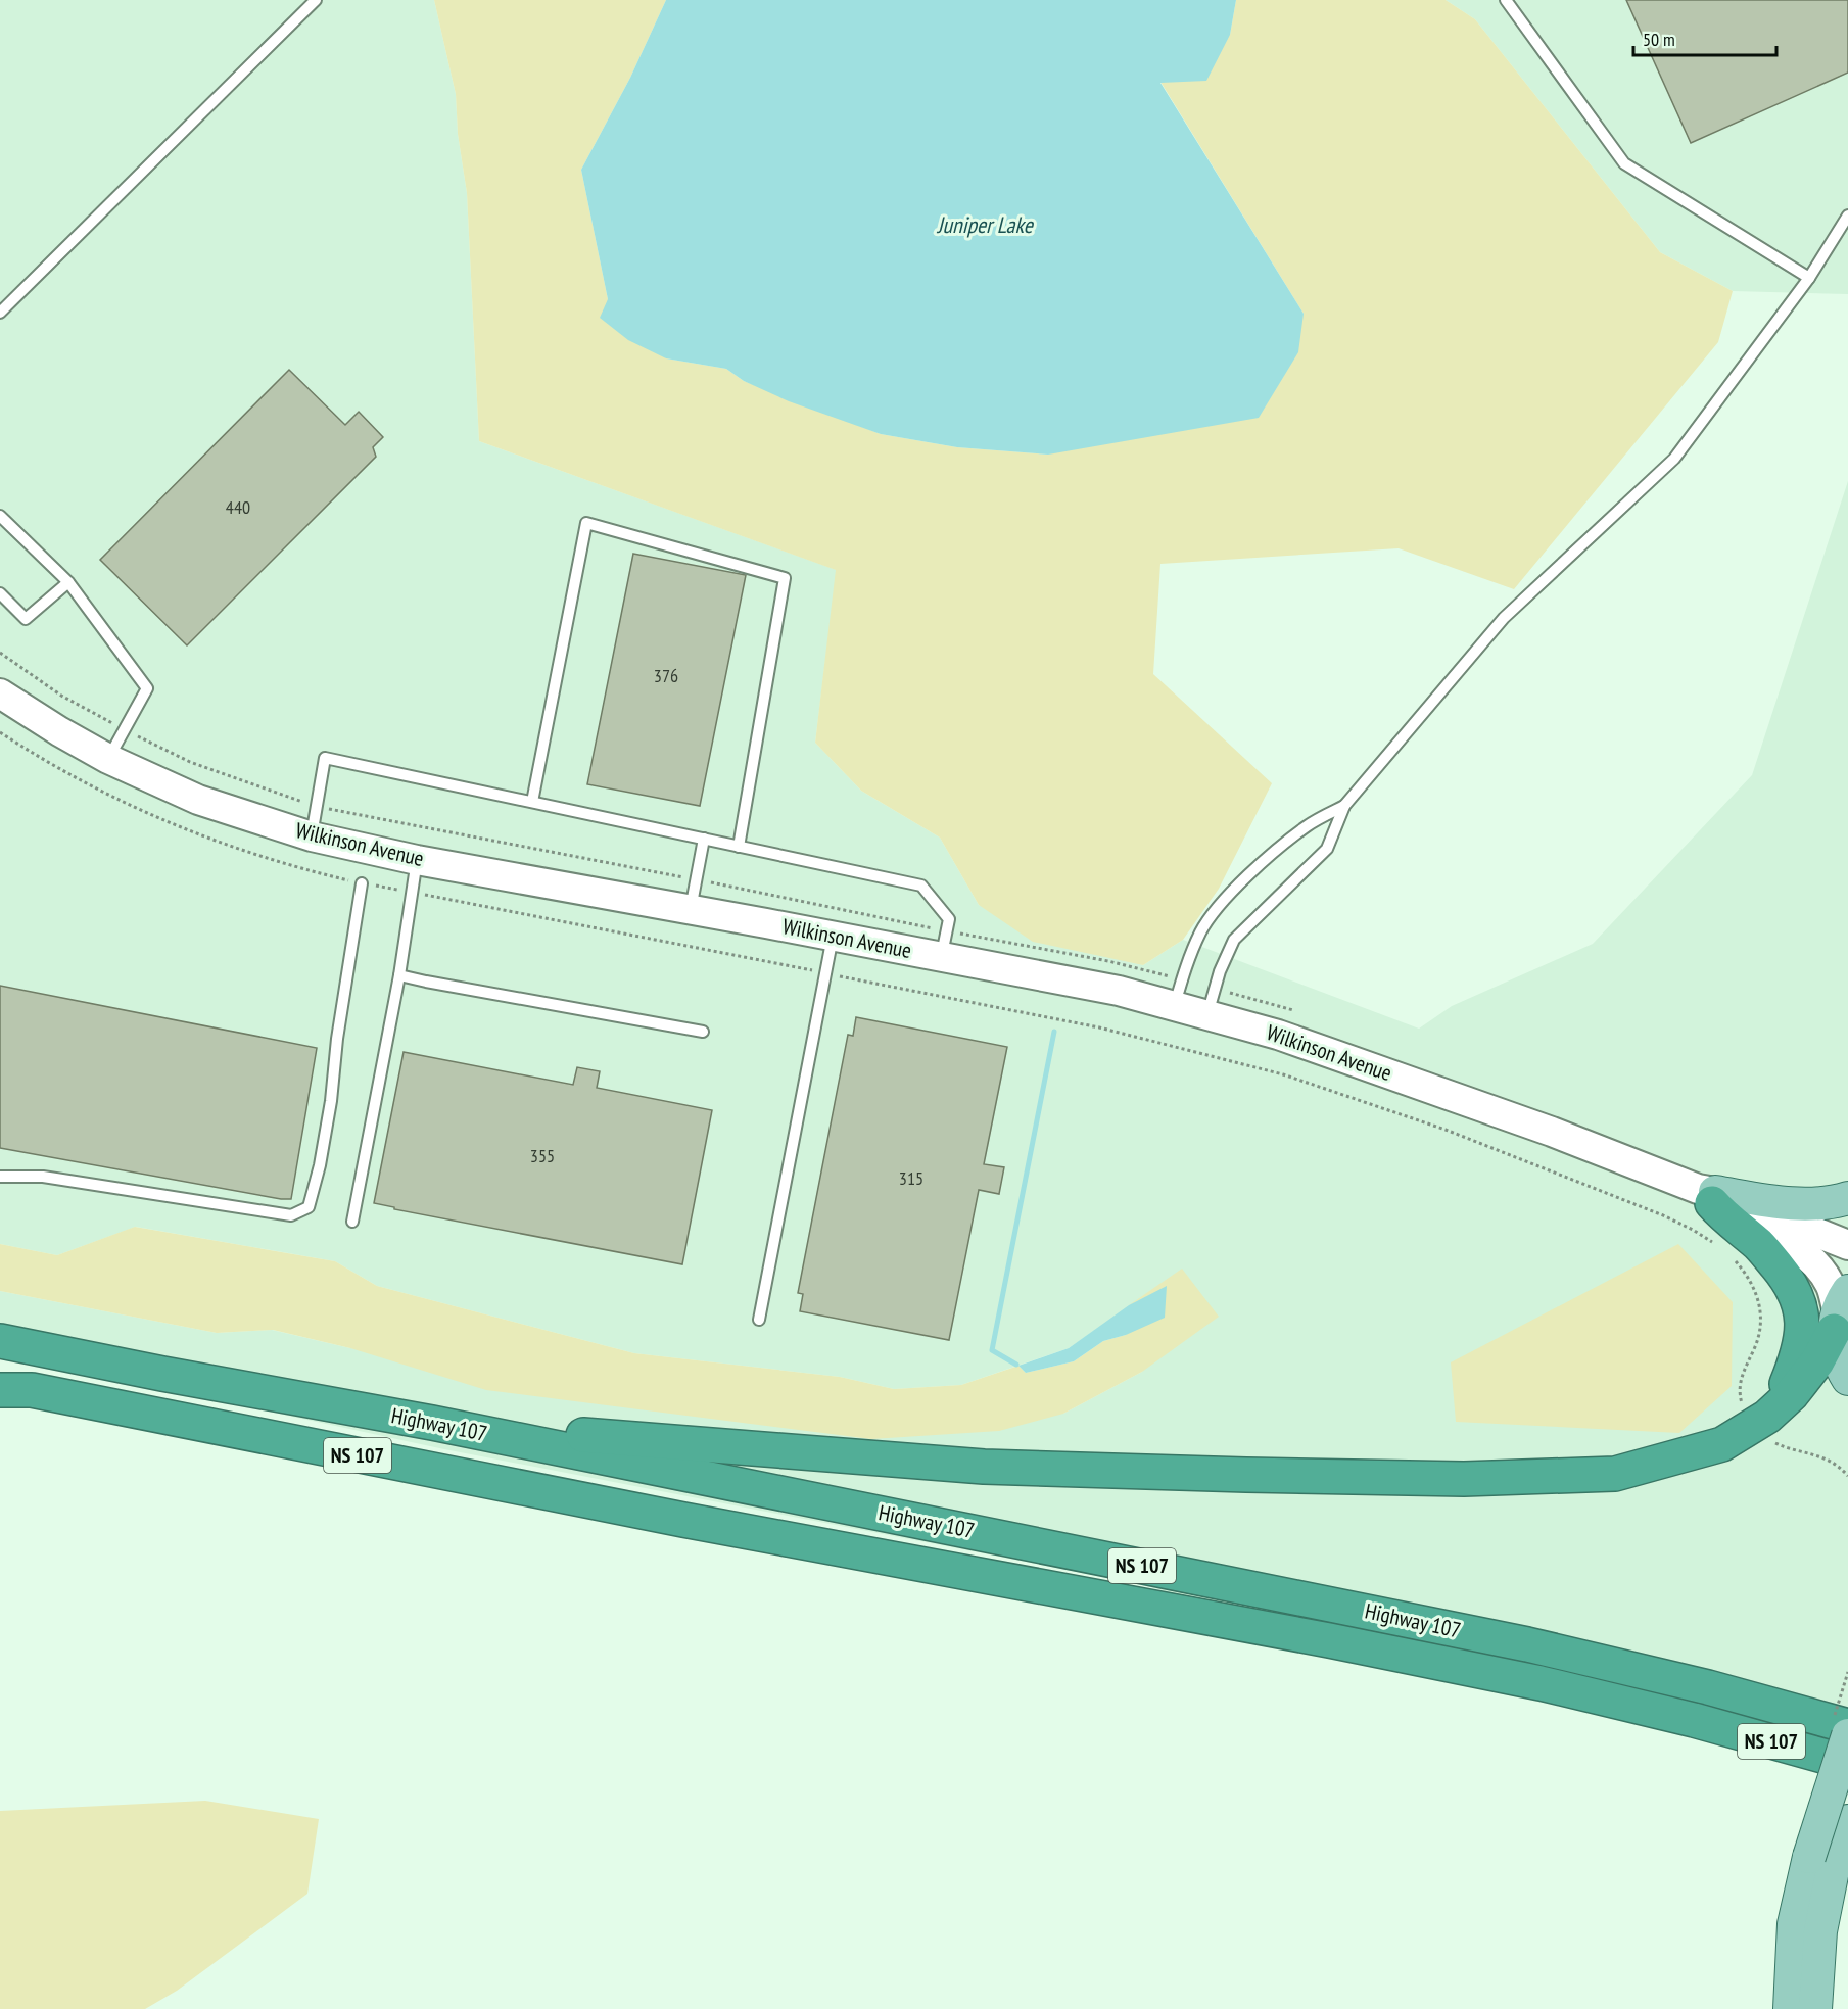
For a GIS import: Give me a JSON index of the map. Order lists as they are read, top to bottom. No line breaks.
{"streets":{"highway":["Highway 107","NS 107"],"street":["Wilkinson Avenue"]},"water":["Juniper Lake"],"house_numbers":["440","376","355","315"],"scale_bar":"50 m"}
